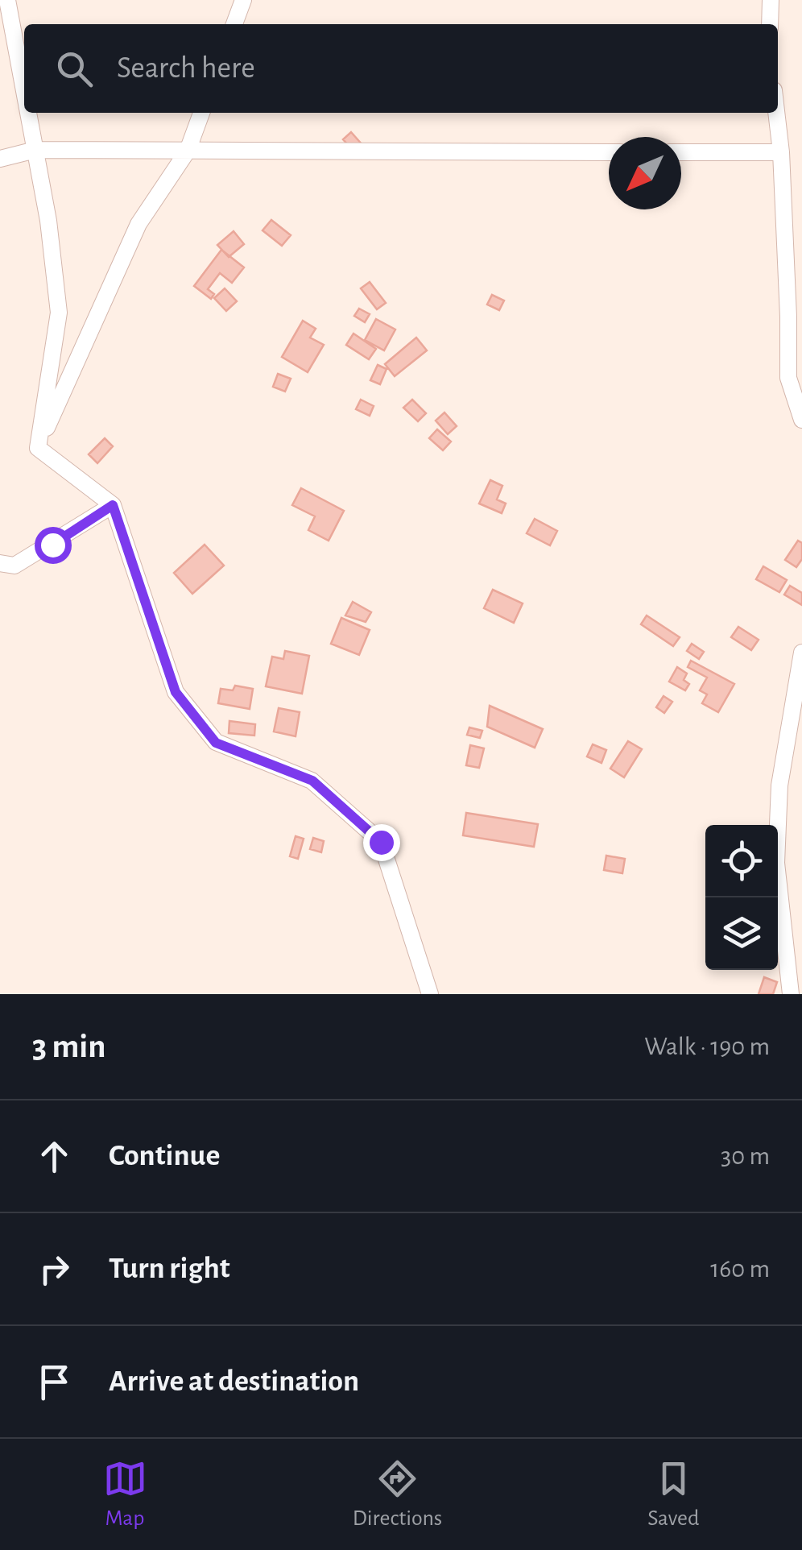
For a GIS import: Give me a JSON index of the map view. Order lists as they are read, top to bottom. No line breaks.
{"north":"bottom left","page":{"search":"Search here","heading":["3 min","Walk · 190 m"],"list":[["Continue","30 m"],["Turn right","160 m"],"Arrive at destination"],"nav":["Map","Directions","Saved"]}}
